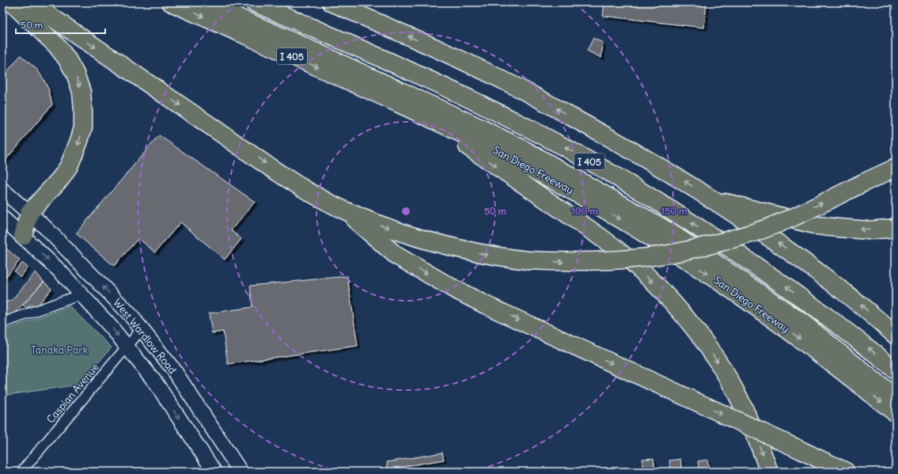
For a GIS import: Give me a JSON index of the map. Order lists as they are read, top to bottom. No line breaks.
{"streets":{"highway":["I 405","San Diego Freeway"],"main road":["West Wardlow Road"],"street":["Caspian Avenue"]},"crossings":[["West Wardlow Road","Caspian Avenue"]],"parks":["Tanaka Park"],"scale_bar":"50 m","rings":["50 m","100 m","150 m"]}
